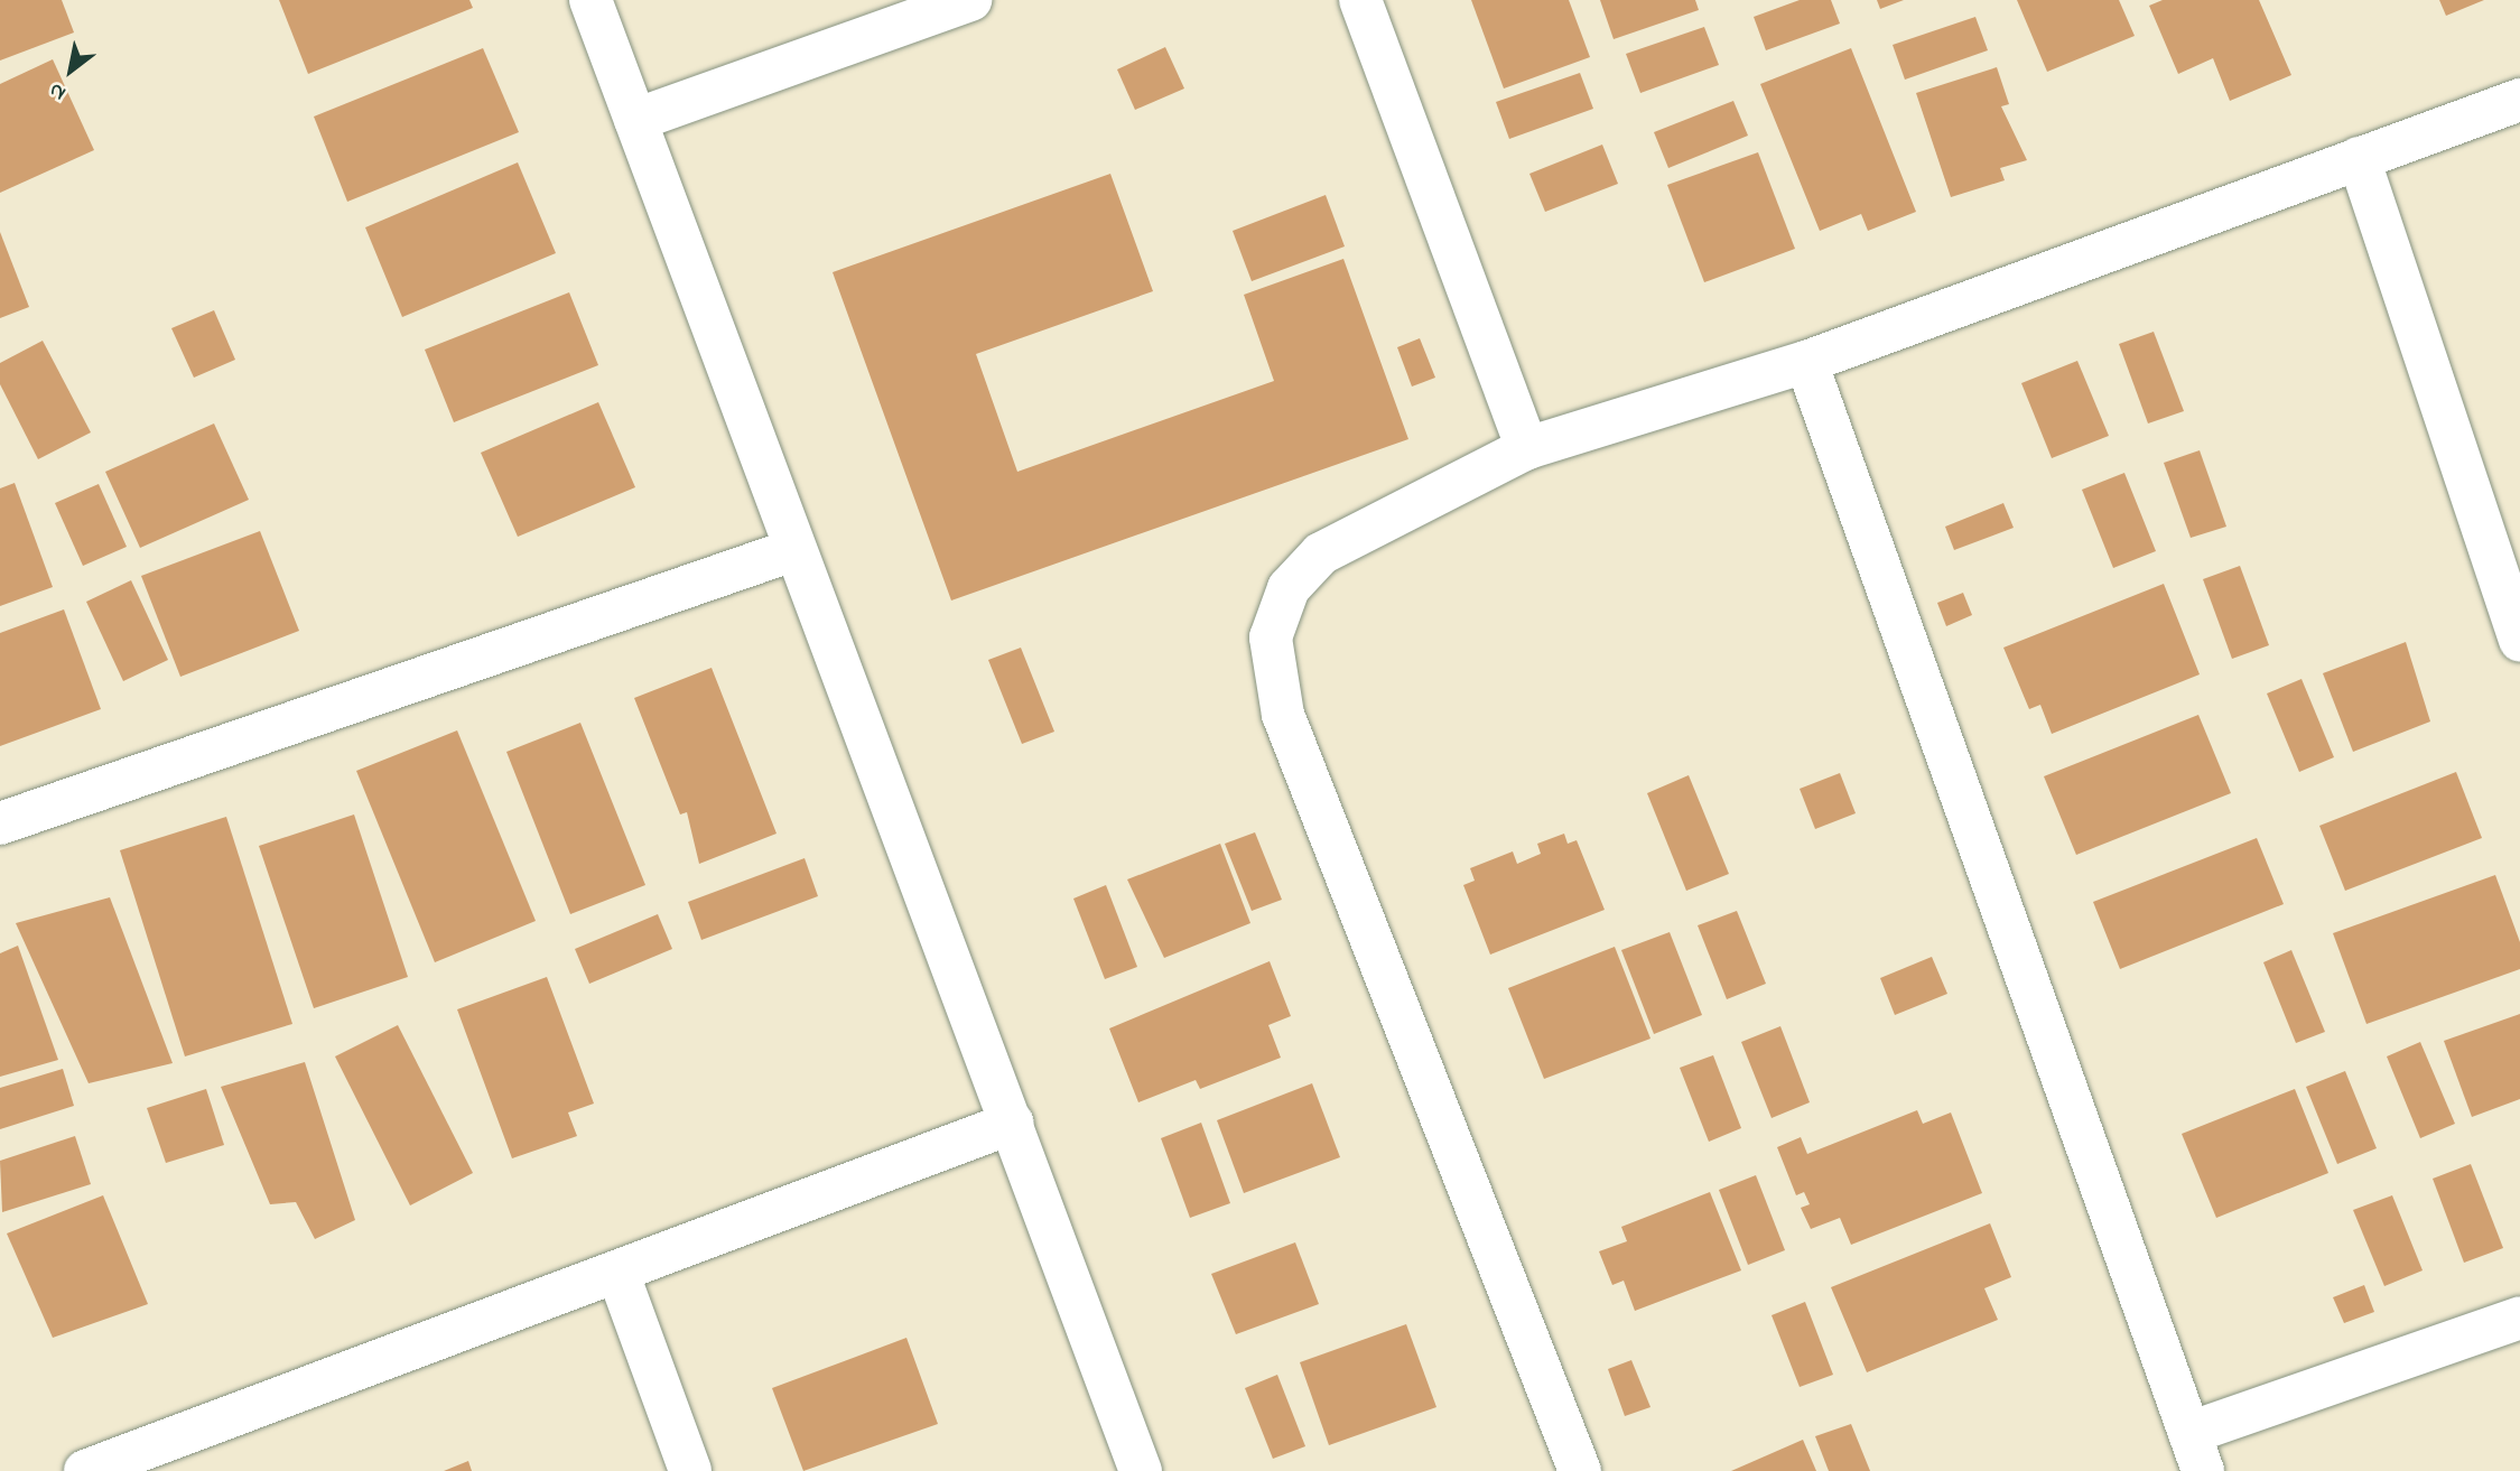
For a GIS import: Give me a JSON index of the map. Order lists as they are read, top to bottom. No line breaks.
{"north":"bottom left"}
